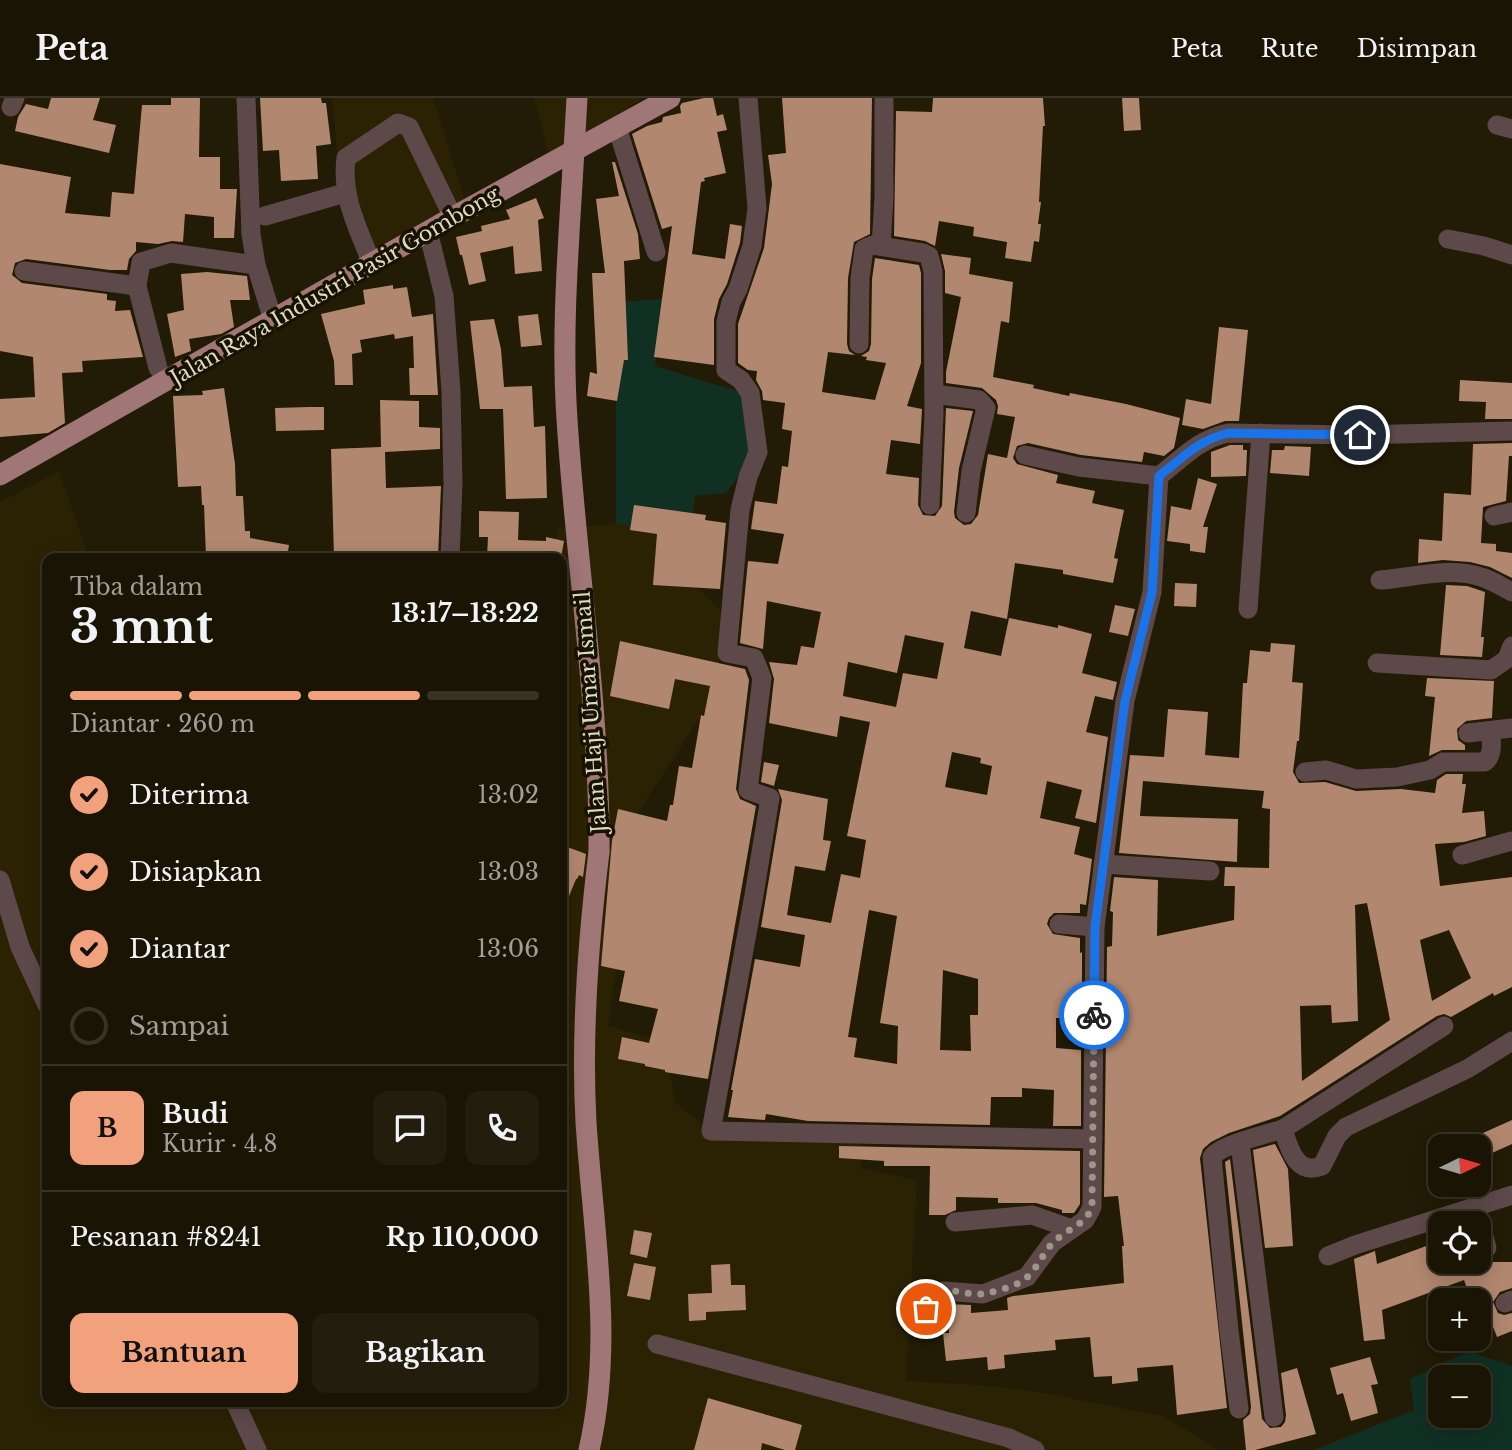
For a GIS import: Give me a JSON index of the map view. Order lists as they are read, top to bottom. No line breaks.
{"streets":{"main road":["Jalan Raya Industri Pasir Gombong","Jalan Haji Umar Ismail"]},"north":"right","page":{"header":"Peta","nav":["Peta","Rute","Disimpan"],"heading":["3 mnt","Tiba dalam","13:17–13:22"],"panel":["Budi","Kurir · 4.8","Pesanan #8241","Rp 110,000"],"bar":"Diantar · 260 m","list":[["Diterima","13:02"],["Disiapkan","13:03"],["Diantar","13:06"],"Sampai"],"round":"B","map_buttons":["+","−"],"buttons":["Bantuan","Bagikan"]}}
